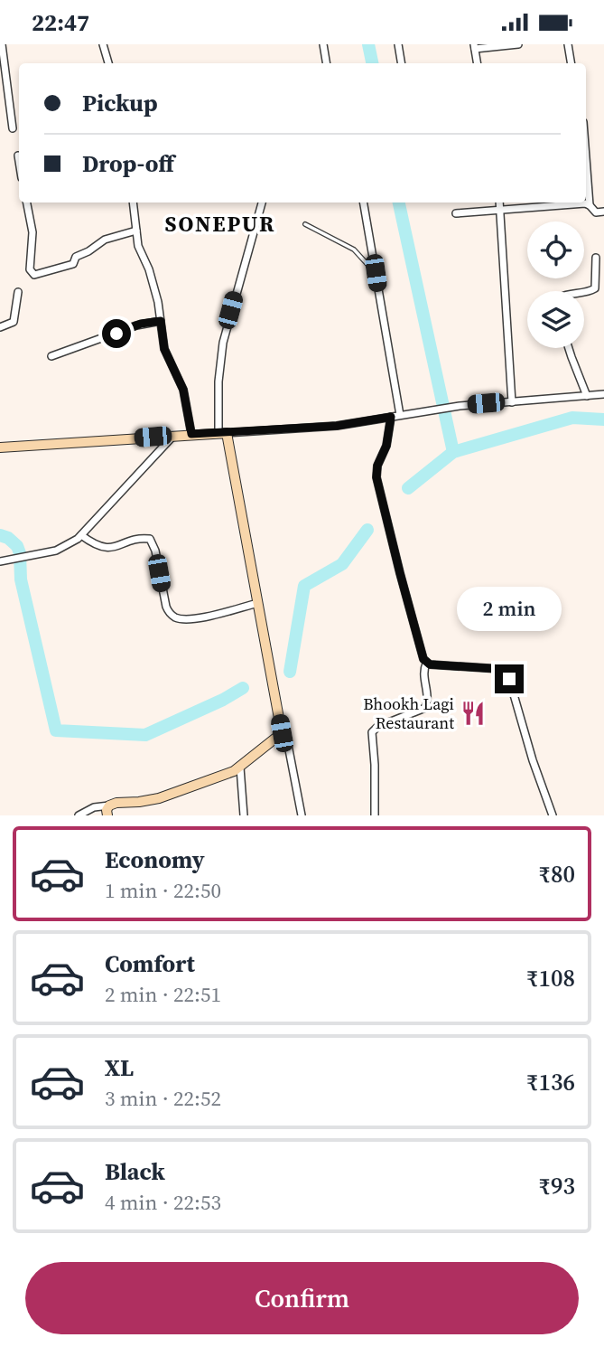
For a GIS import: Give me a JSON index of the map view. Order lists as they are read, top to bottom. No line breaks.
{"districts":["SONEPUR"],"places":{"restaurant":["Bhookh Lagi Restaurant"]},"page":{"status":"22:47","banner":["Pickup","Drop-off"],"bubble":"2 min","list":[{"name":"Economy","note":"1 min · 22:50","value":"₹80"},{"name":"Comfort","note":"2 min · 22:51","value":"₹108"},{"name":"XL","note":"3 min · 22:52","value":"₹136"},{"name":"Black","note":"4 min · 22:53","value":"₹93"}],"buttons":"Confirm"}}
